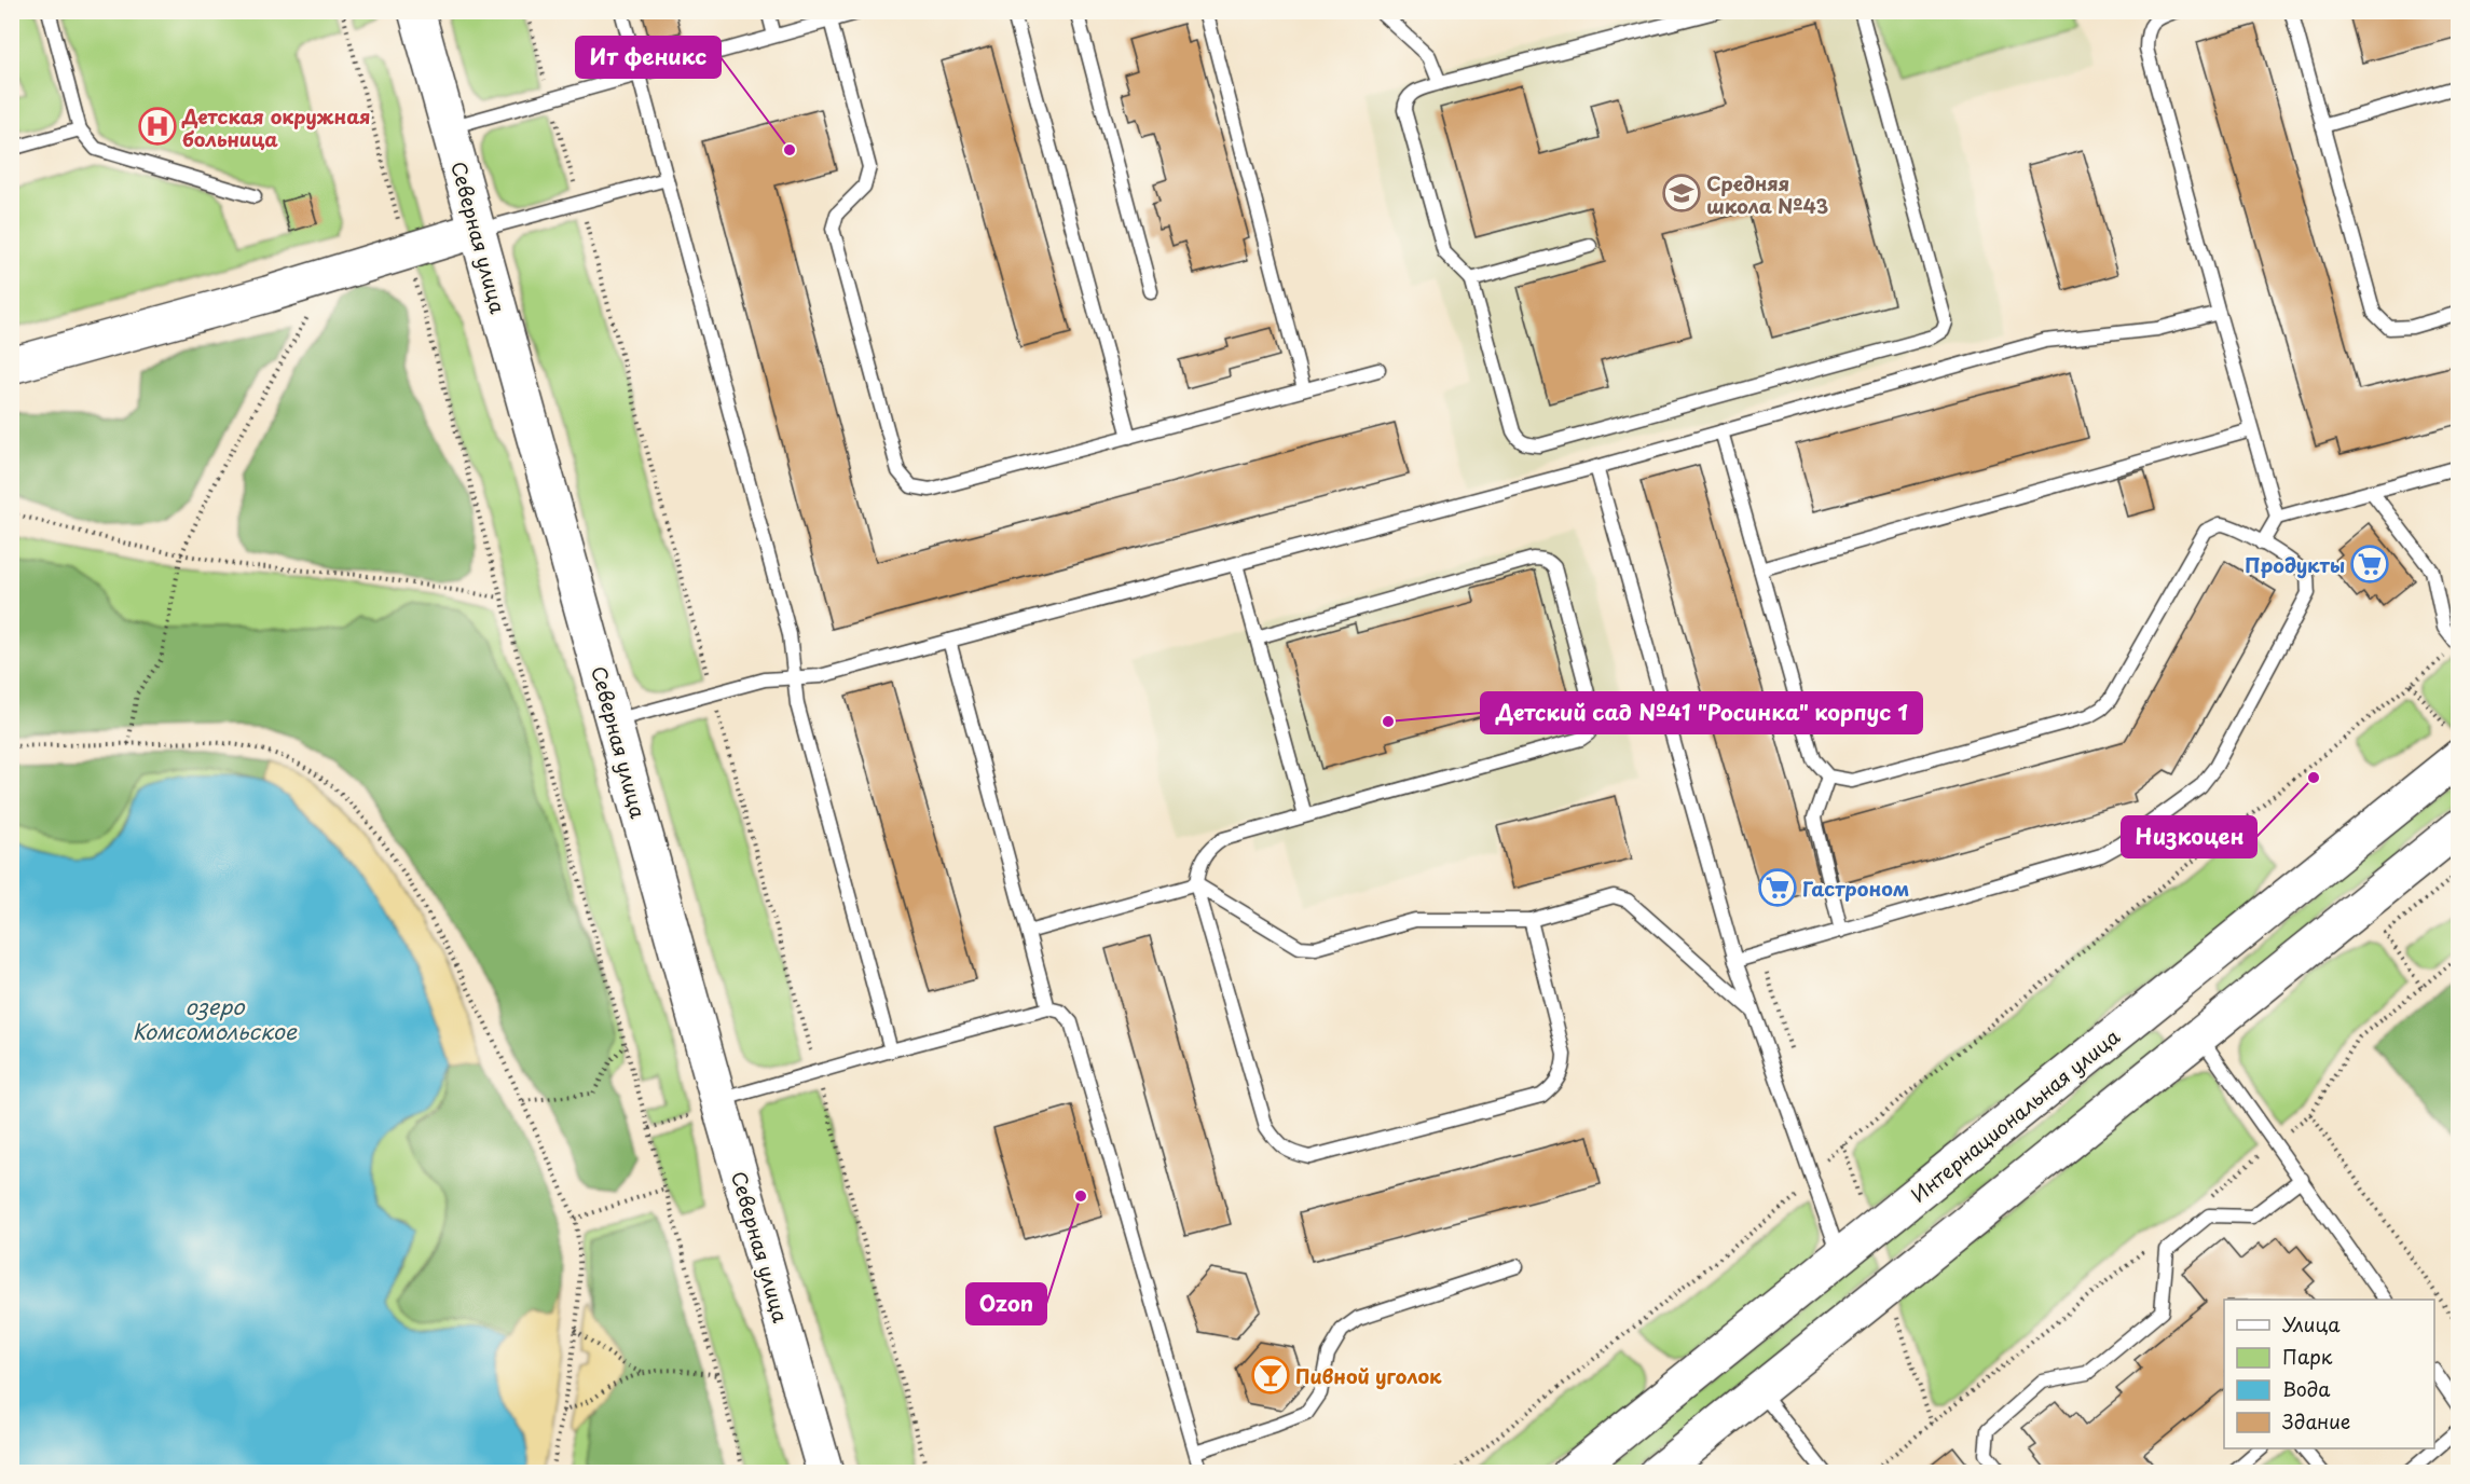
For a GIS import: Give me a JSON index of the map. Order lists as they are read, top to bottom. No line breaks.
{"streets":{"main road":["Северная улица","Интернациональная улица"]},"water":["озеро Комсомольское"],"places":{"hospital":["Детская окружная больница"],"other":["Ит феникс","Детский сад №41 \"Росинка\" корпус 1","Низкоцен","Ozon"],"school or university":["Средняя школа №43"],"supermarket":["Продукты","Гастроном"],"bar":["Пивной уголок"]},"legend":["Улица","Парк","Вода","Здание"]}
